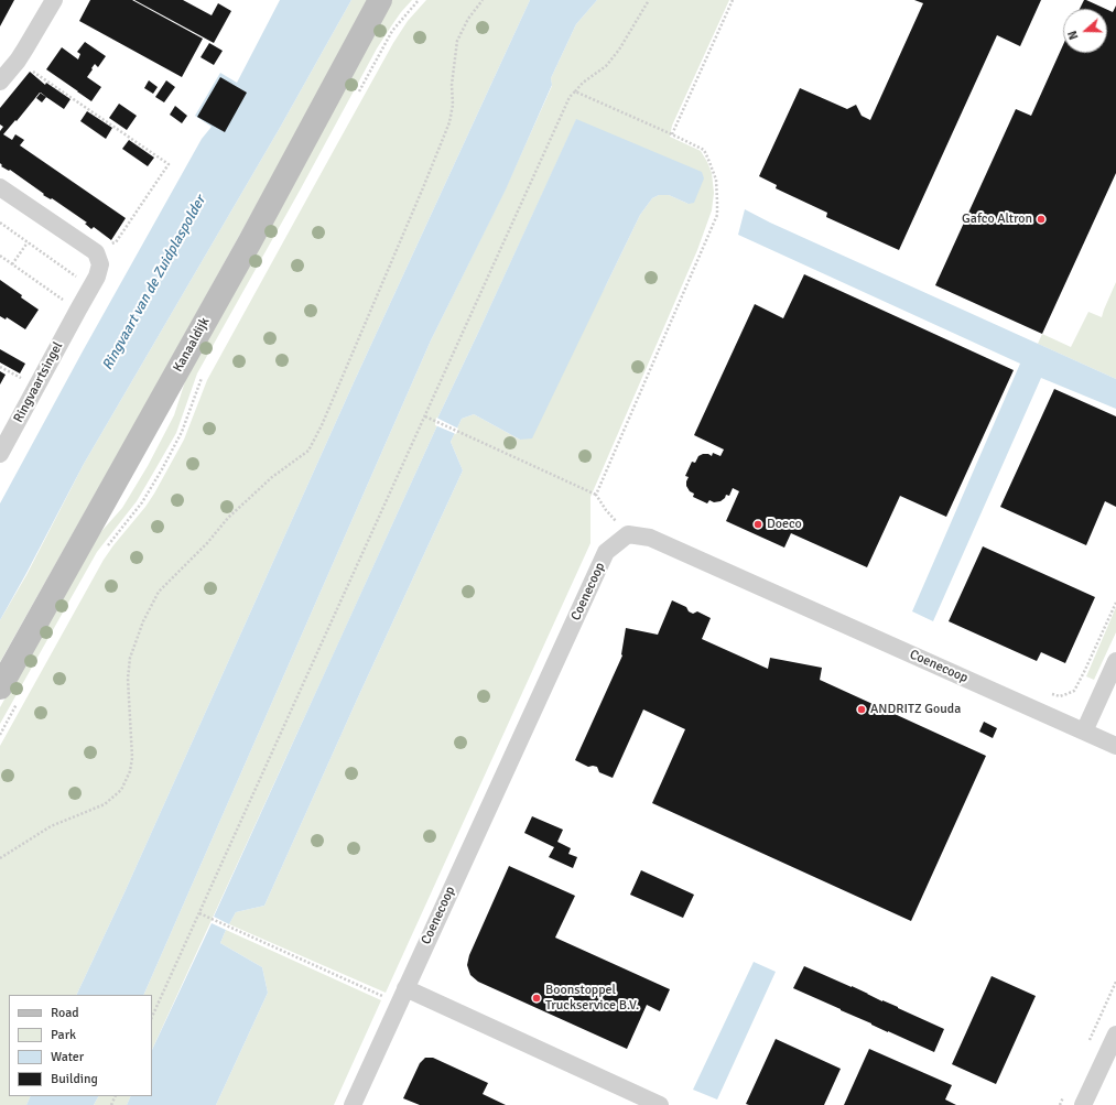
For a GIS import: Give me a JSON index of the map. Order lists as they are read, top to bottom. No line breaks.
{"streets":{"main road":["Kanaaldijk"],"street":["Ringvaartsingel","Coenecoop"]},"water":["Ringvaart van de Zuidplaspolder"],"places":["Gafco Altron","Doeco","ANDRITZ Gouda","Boonstoppel Truckservice B.V."],"legend":["Road","Park","Water","Building"],"north":"left"}
